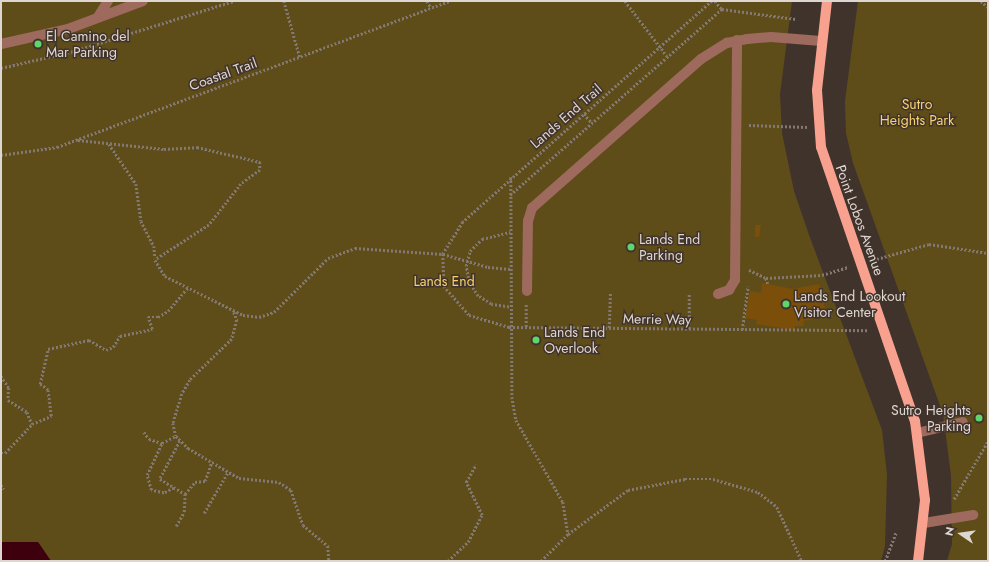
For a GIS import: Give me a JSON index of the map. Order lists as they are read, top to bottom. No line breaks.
{"streets":{"main road":["Point Lobos Avenue"],"path":["Coastal Trail","Lands End Trail","Merrie Way"]},"crossings":[["Lands End Trail","Merrie Way"],["Point Lobos Avenue","Merrie Way"]],"parks":["Sutro Heights Park","Lands End"],"places":["El Camino del Mar Parking","Lands End Parking","Lands End Lookout Visitor Center","Lands End Overlook","Sutro Heights Parking"],"north":"left"}
